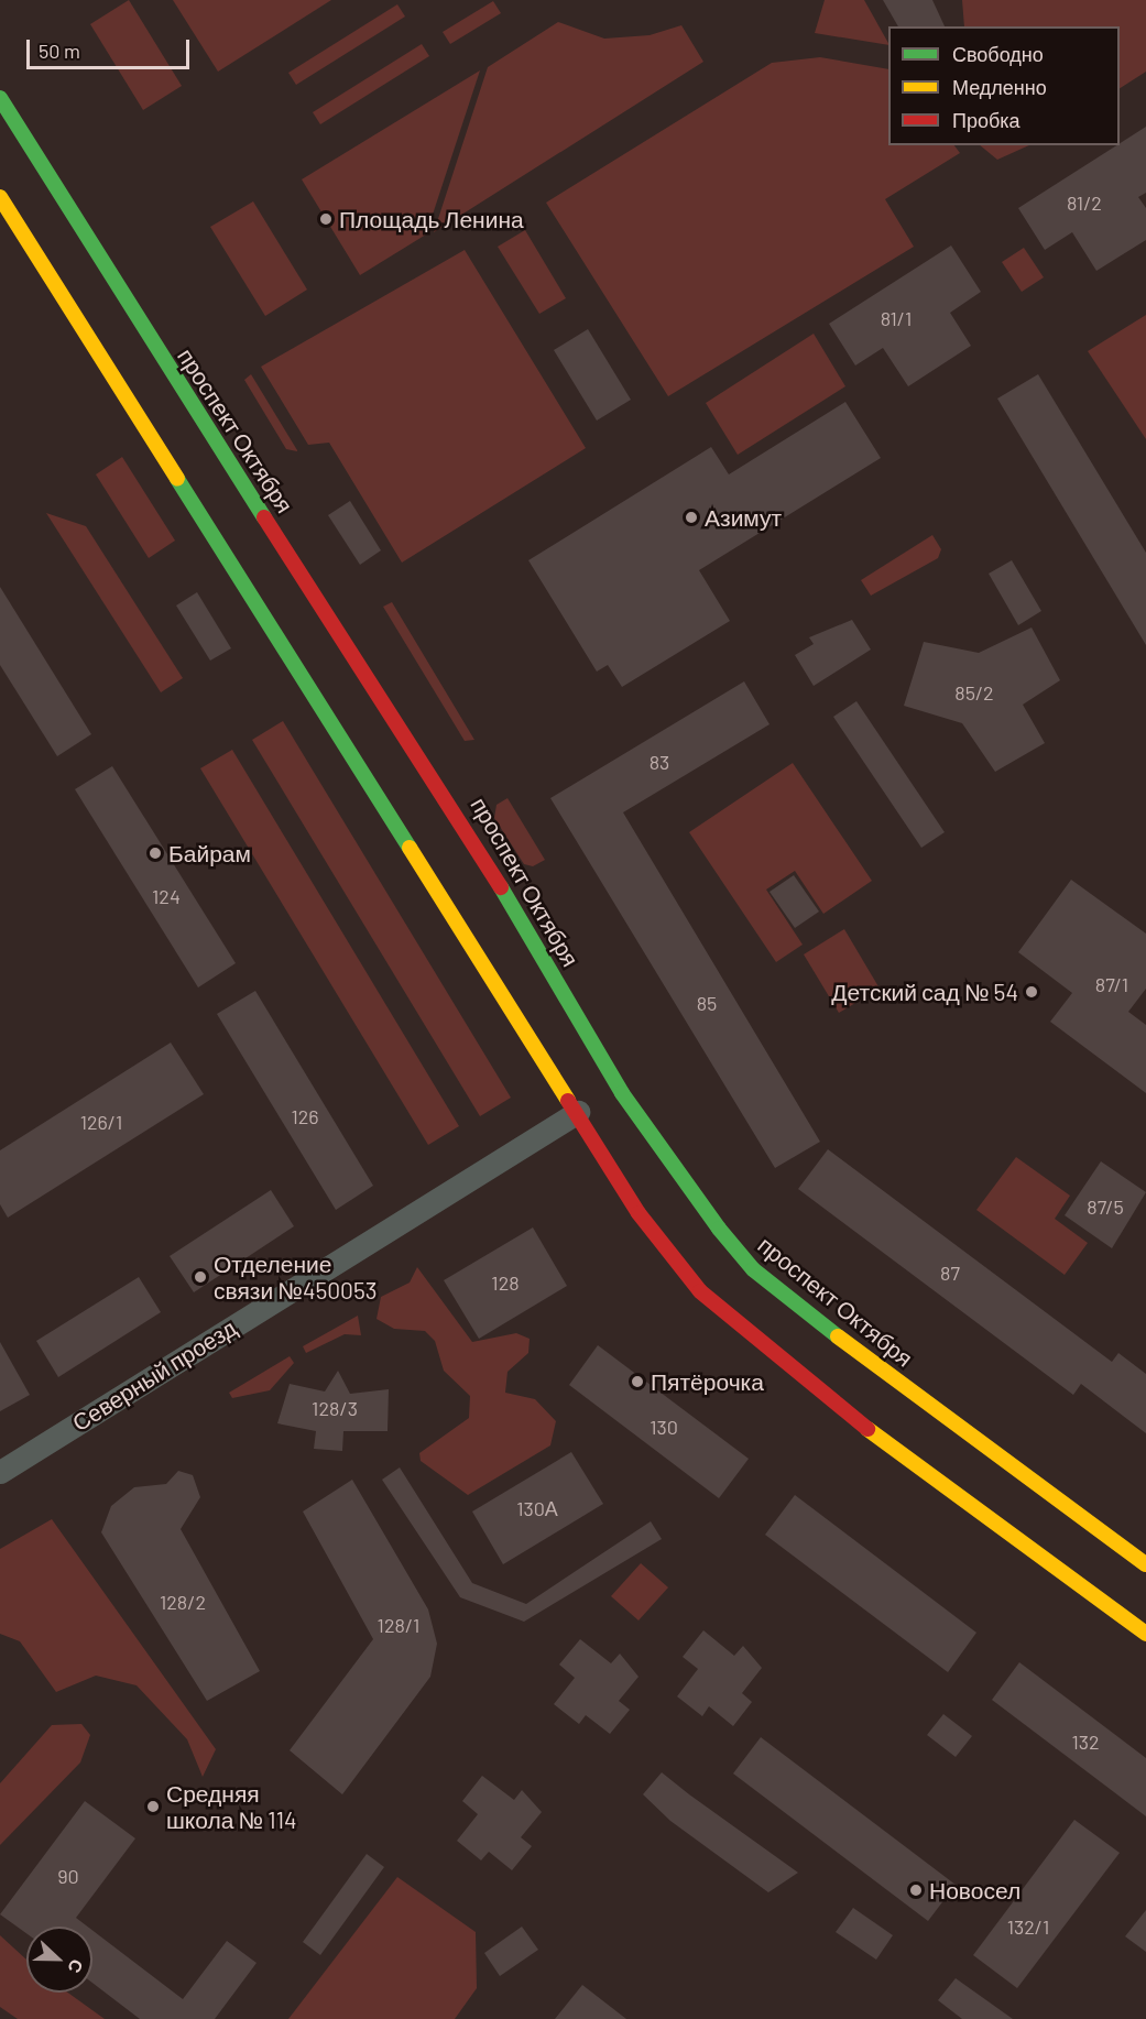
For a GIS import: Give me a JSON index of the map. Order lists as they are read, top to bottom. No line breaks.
{"streets":{"main road":["проспект Октября"],"street":["Северный проезд"]},"places":["Площадь Ленина","Азимут","Байрам","Детский сад № 54","Отделение связи №450053","Пятёрочка","Средняя школа № 114","Новосел"],"house_numbers":["81/2","81/1","85/2","83","124","87/1","85","126","126/1","87/5","87","128","128/3","130","130А","128/2","128/1","132","90","132/1"],"legend":["Свободно","Медленно","Пробка"],"scale_bar":"50 m","north":"right"}
